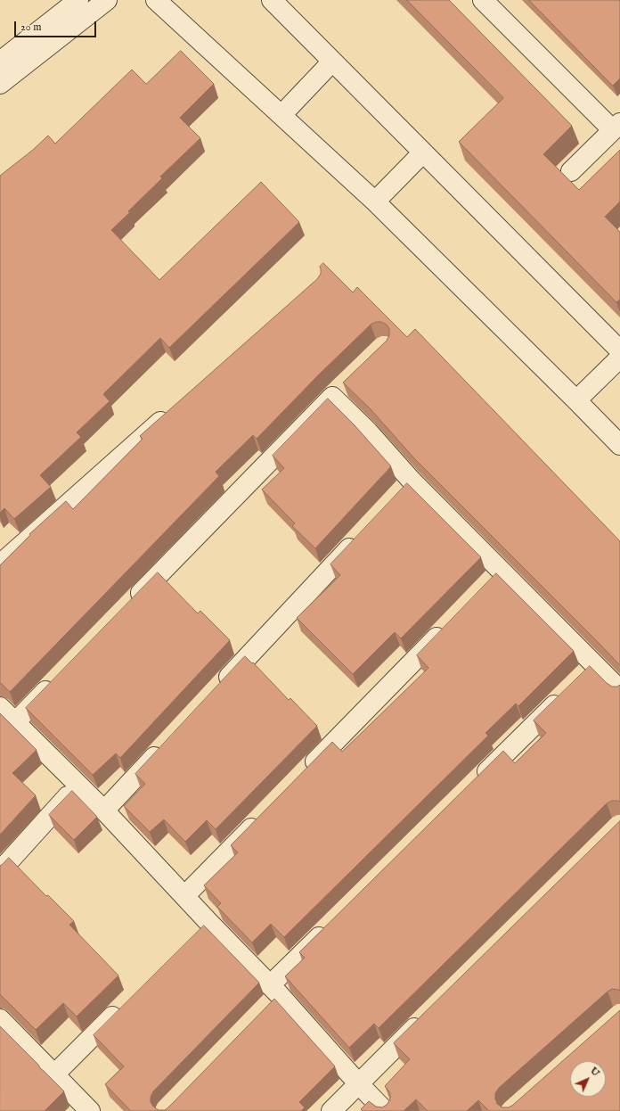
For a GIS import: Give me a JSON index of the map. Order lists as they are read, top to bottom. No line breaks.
{"scale_bar":"20 m","north":"top right"}
